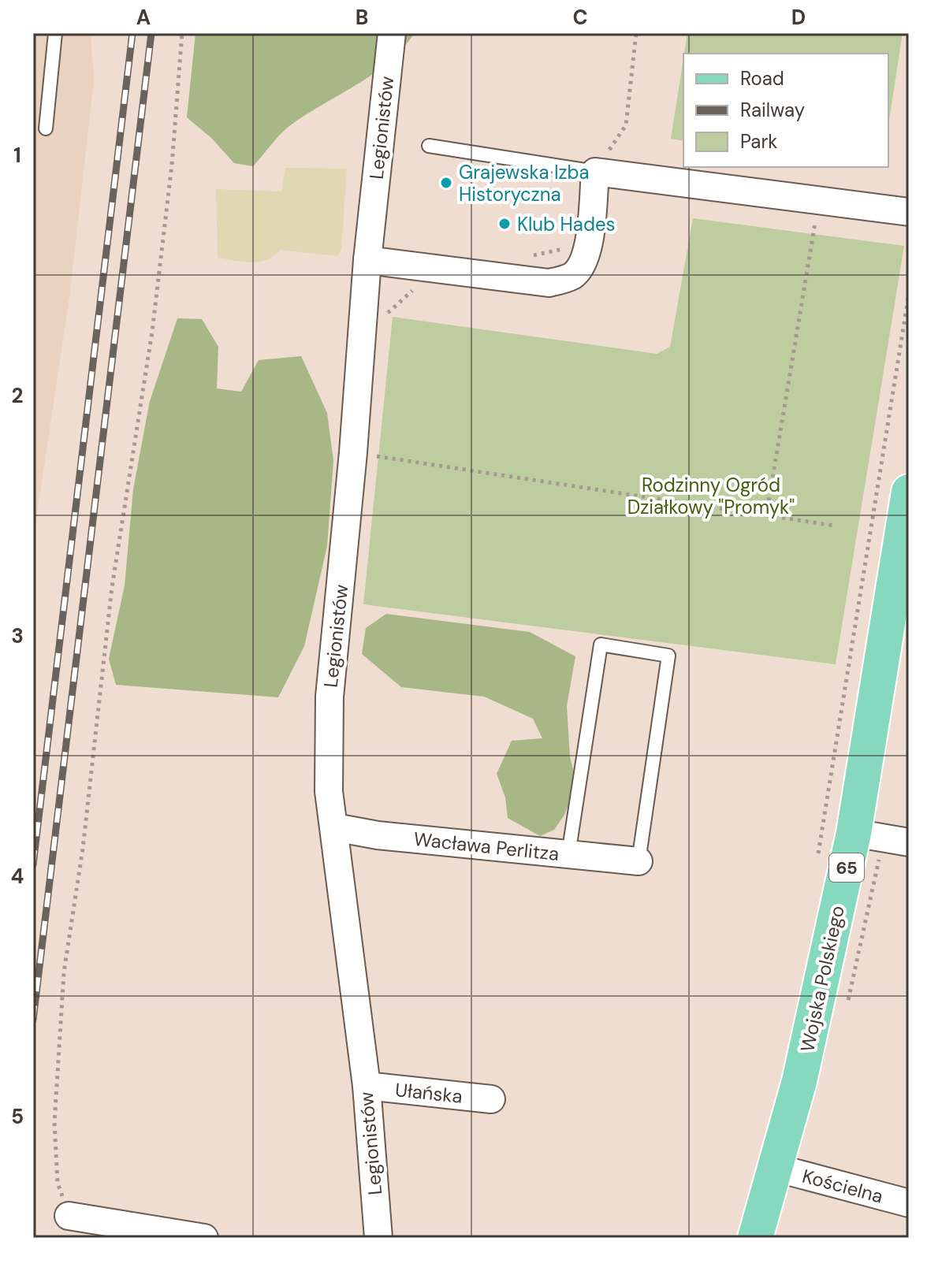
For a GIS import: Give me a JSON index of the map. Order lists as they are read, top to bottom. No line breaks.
{"streets":{"main road":["65","Wojska Polskiego"],"street":["Legionistów","Wacława Perlitza","Ułańska","Kościelna"]},"crossings":[["Legionistów","Wacława Perlitza"],["Legionistów","Ułańska"],["Wojska Polskiego","Kościelna"]],"parks":["Rodzinny Ogród Działkowy \"Promyk\""],"places":["Grajewska Izba Historyczna","Klub Hades"],"legend":["Road","Railway","Park"],"grid":{"columns":["A","B","C","D"],"rows":["1","2","3","4","5"]}}
